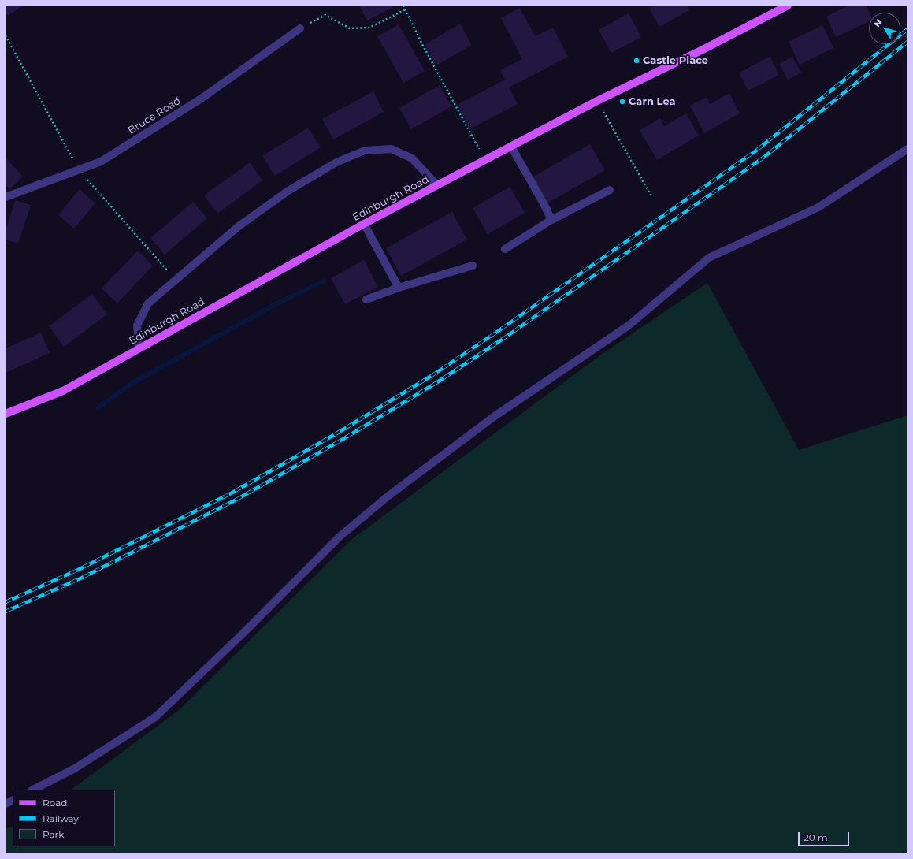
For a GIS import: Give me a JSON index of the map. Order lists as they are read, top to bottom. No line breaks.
{"streets":{"main road":["Edinburgh Road"],"street":["Bruce Road"]},"places":["Castle Place","Carn Lea"],"legend":["Road","Railway","Park"],"scale_bar":"20 m","north":"top left"}
